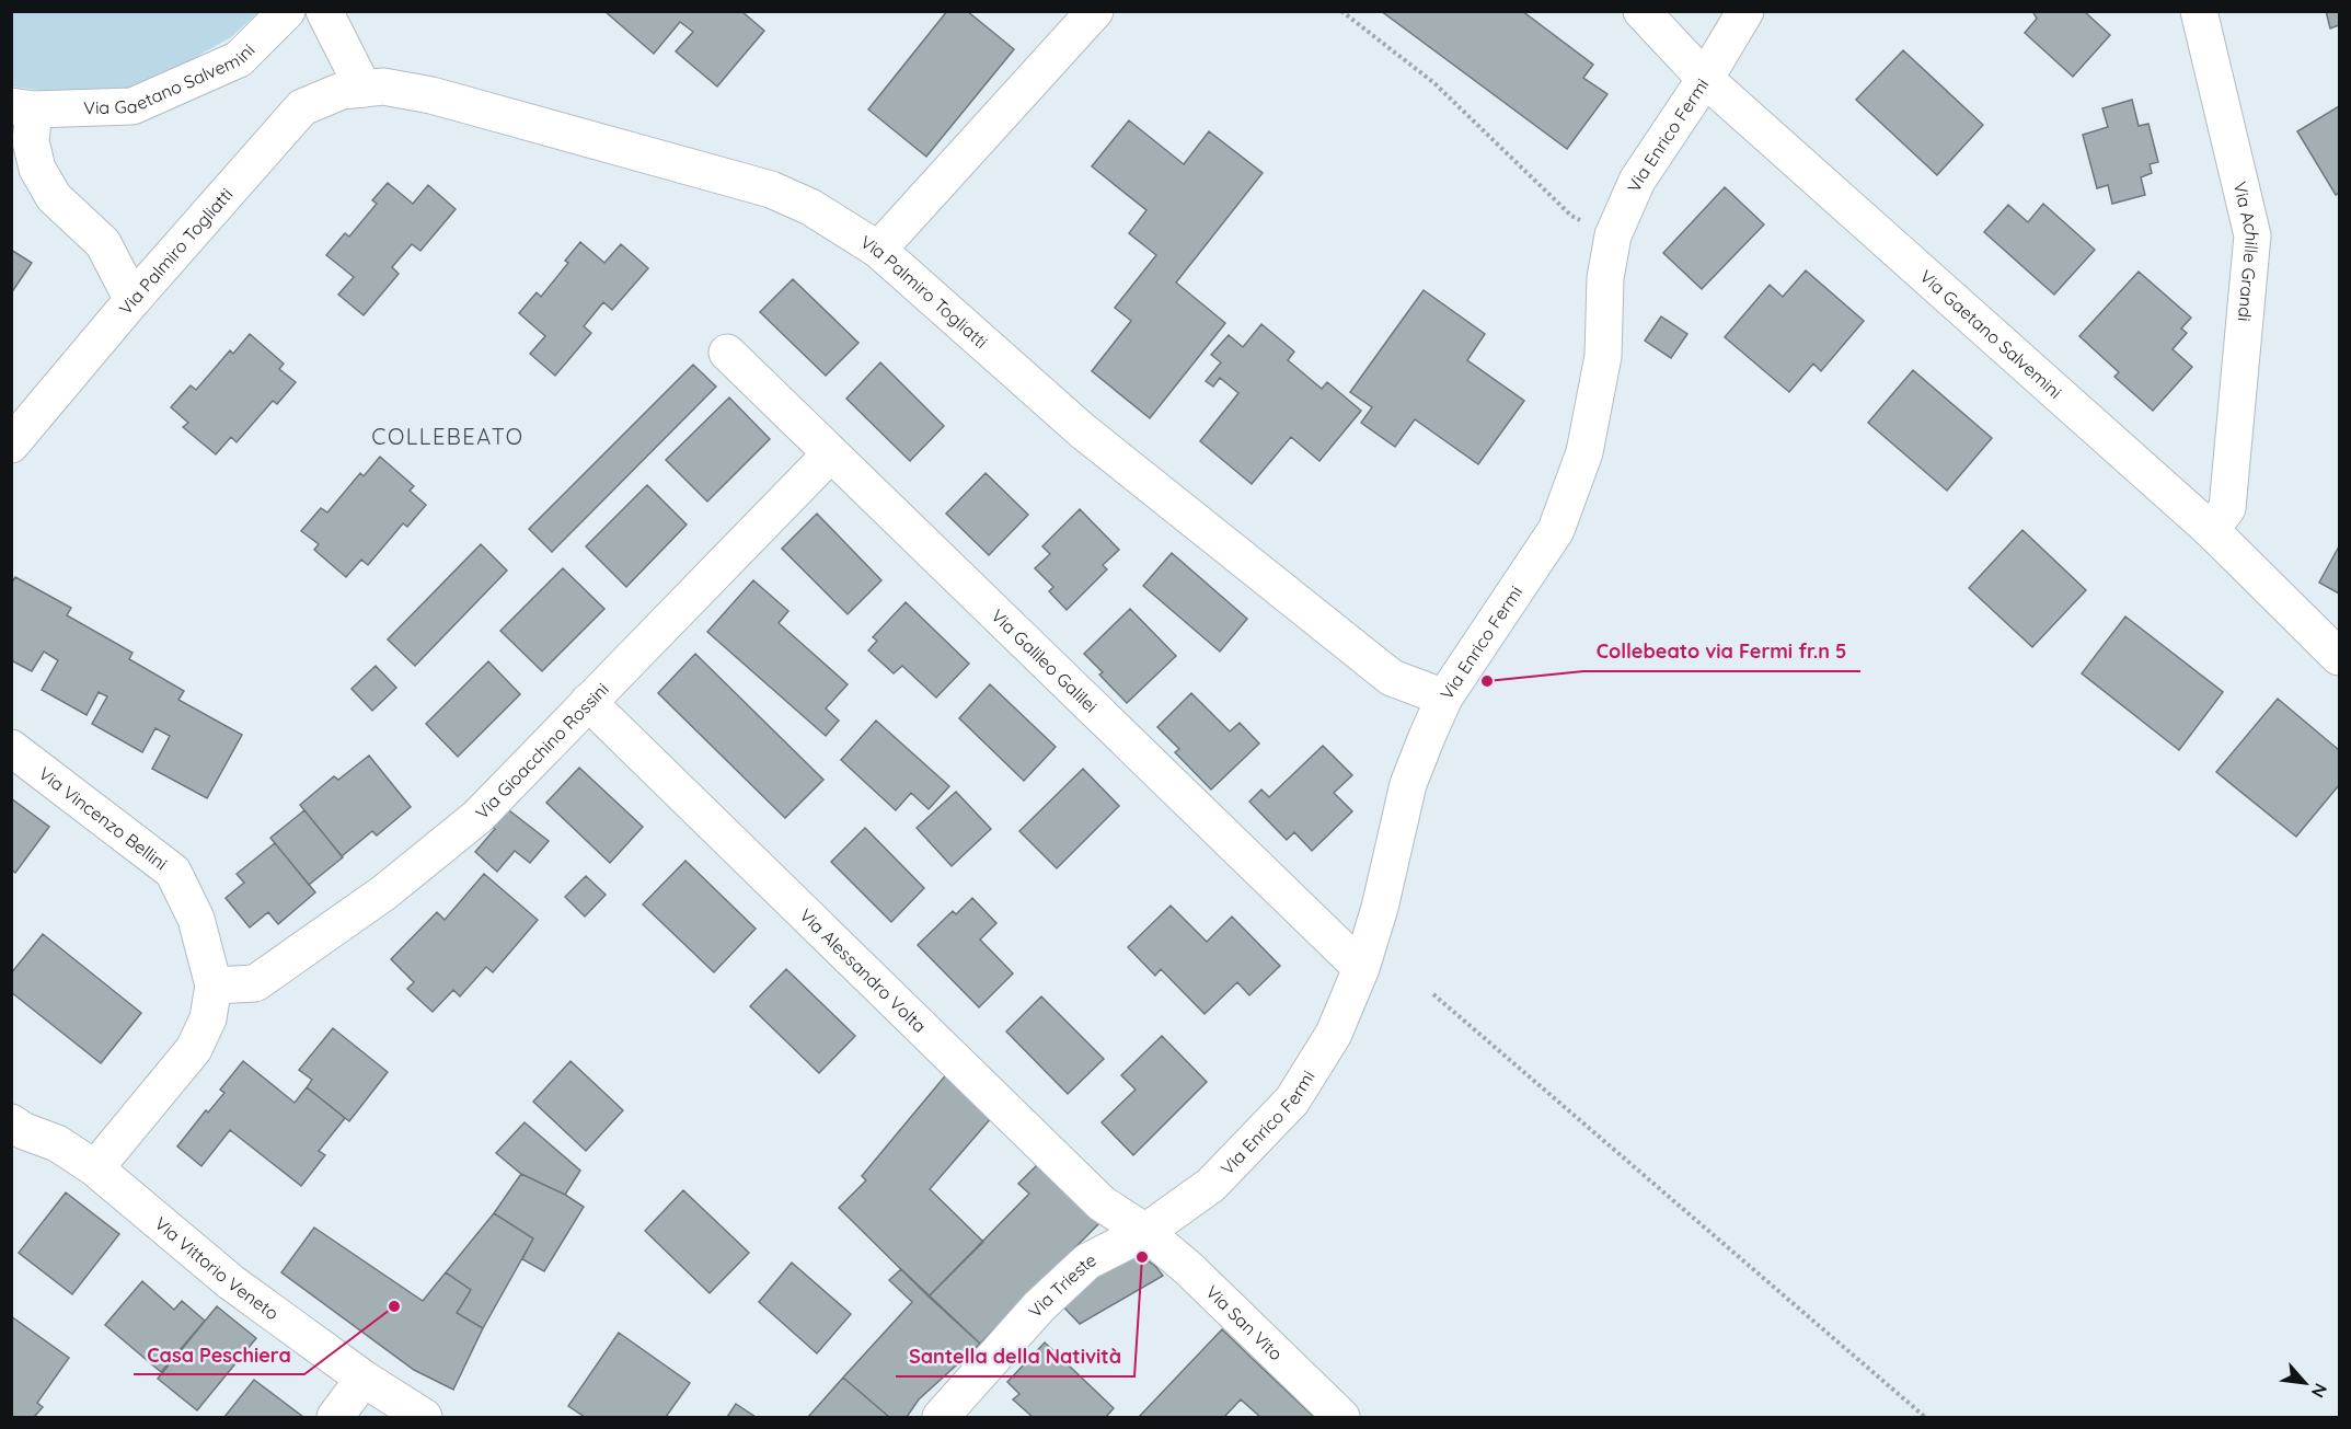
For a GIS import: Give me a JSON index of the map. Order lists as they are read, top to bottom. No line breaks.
{"streets":{"street":["Via Gaetano Salvemini","Via Enrico Fermi","Via Palmiro Togliatti","Via Achille Grandi","Via Galileo Galilei","Via Gioacchino Rossini","Via Vincenzo Bellini","Via Alessandro Volta","Via Vittorio Veneto","Via Trieste","Via San Vito"]},"crossings":[["Via Gaetano Salvemini","Via Enrico Fermi"],["Via Gaetano Salvemini","Via Palmiro Togliatti"],["Via Gaetano Salvemini","Via Achille Grandi"],["Via Enrico Fermi","Via Palmiro Togliatti"],["Via Enrico Fermi","Via Galileo Galilei"],["Via Enrico Fermi","Via Alessandro Volta"],["Via Enrico Fermi","Via Trieste"],["Via Enrico Fermi","Via San Vito"],["Via Galileo Galilei","Via Gioacchino Rossini"],["Via Gioacchino Rossini","Via Vincenzo Bellini"],["Via Gioacchino Rossini","Via Alessandro Volta"],["Via Vincenzo Bellini","Via Vittorio Veneto"],["Via Alessandro Volta","Via Trieste"],["Via Alessandro Volta","Via San Vito"],["Via Trieste","Via San Vito"]],"districts":["COLLEBEATO"],"places":["Collebeato via Fermi fr.n 5","Santella della Natività","Casa Peschiera"],"north":"bottom right"}
